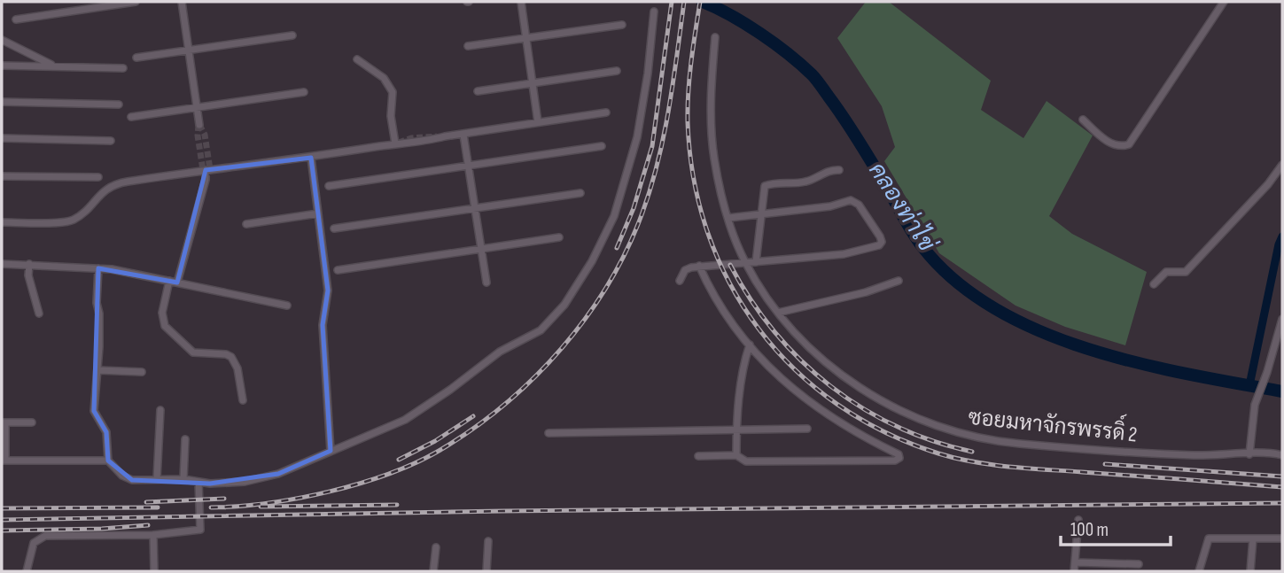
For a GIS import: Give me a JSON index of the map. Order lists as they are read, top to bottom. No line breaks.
{"streets":{"street":["ซอยมหาจักรพรรดิ์ 2"]},"water":["คลองท่าไข่"],"scale_bar":"100 m"}
